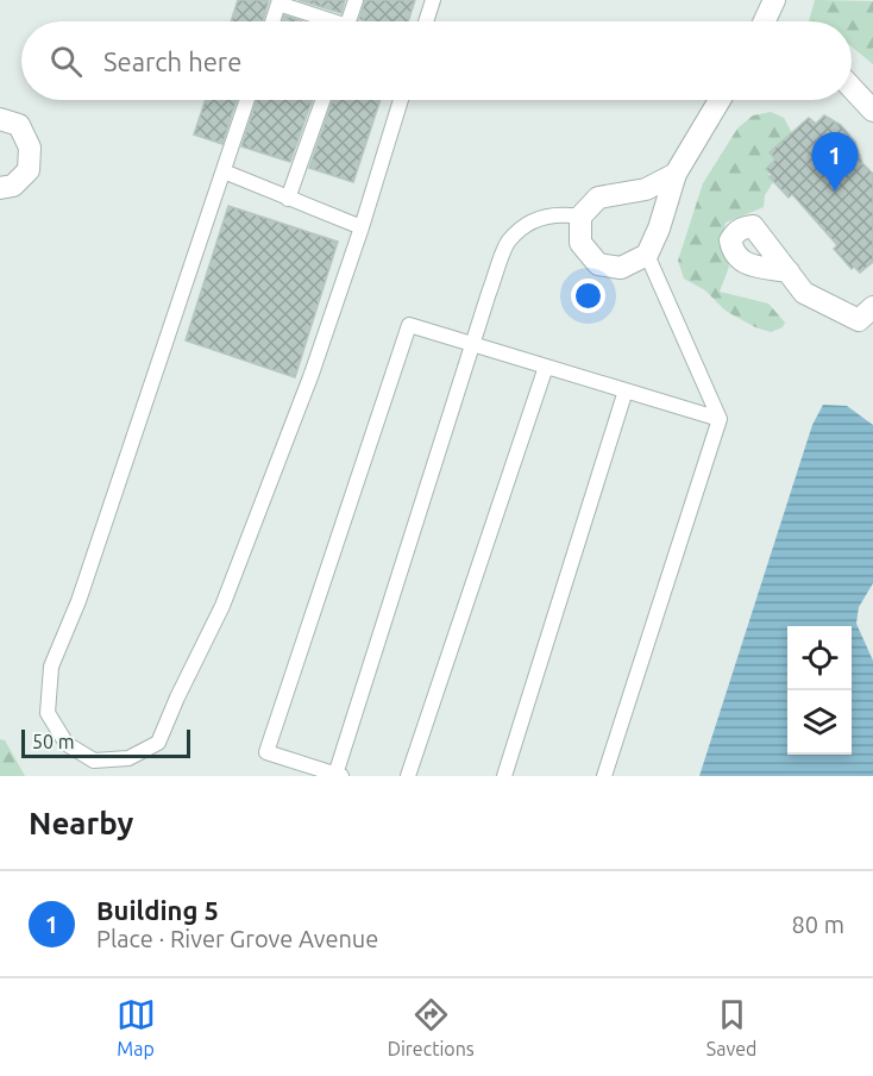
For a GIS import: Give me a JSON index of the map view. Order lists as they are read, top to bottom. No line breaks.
{"scale_bar":"50 m","page":{"search":"Search here","pins":"1","scale":"50 m","heading":"Nearby","list":[{"mark":"1","name":"Building 5","note":"Place · River Grove Avenue","value":"80 m"}],"nav":["Map","Directions","Saved"]}}
